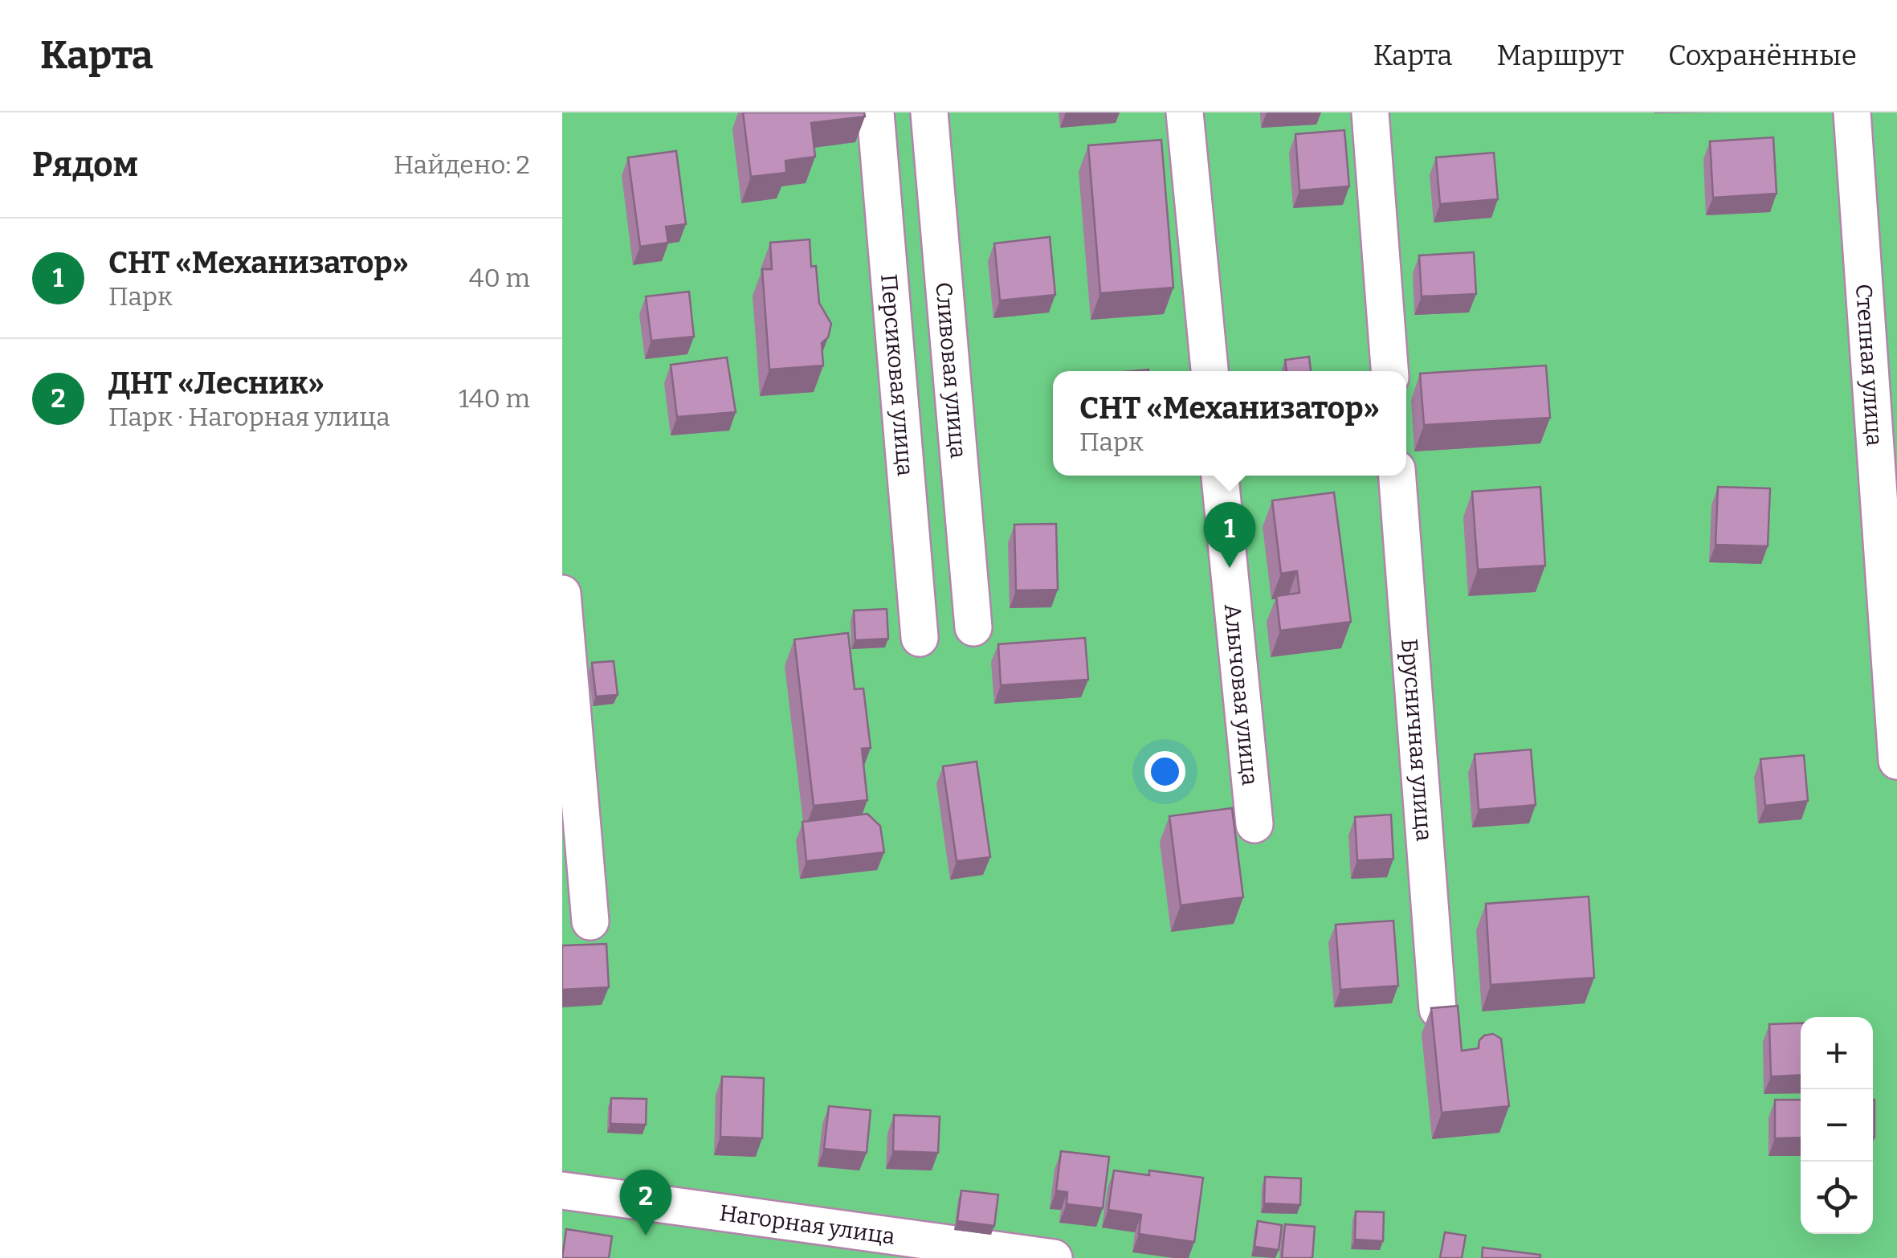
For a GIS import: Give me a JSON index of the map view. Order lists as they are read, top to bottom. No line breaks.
{"streets":{"street":["Степная улица","Сливовая улица","Персиковая улица","Алычовая улица","Брусничная улица","Нагорная улица"]},"page":{"header":"Карта","nav":["Карта","Маршрут","Сохранённые"],"heading":["Рядом","Найдено: 2"],"list":[{"mark":"1","name":"СНТ «Механизатор»","note":"Парк","value":"40 m"},{"mark":"2","name":"ДНТ «Лесник»","note":"Парк · Нагорная улица","value":"140 m"}],"popup":["СНТ «Механизатор»","Парк"],"pins":["1","2"],"map_buttons":["+","−"]}}
